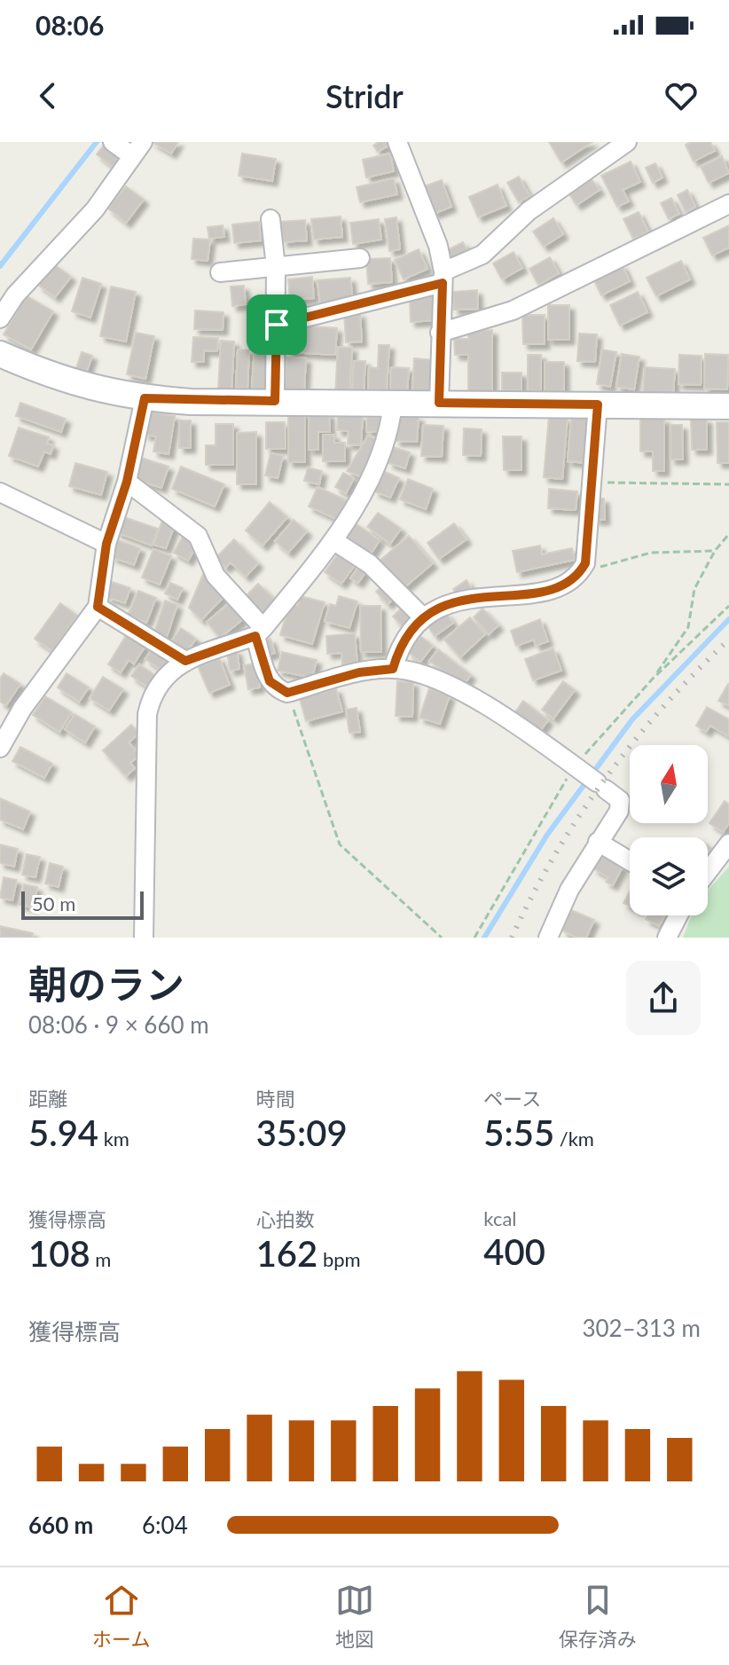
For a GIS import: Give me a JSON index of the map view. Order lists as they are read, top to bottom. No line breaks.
{"scale_bar":"50 m","north":"top","page":{"status":"08:06","header":"Stridr","scale":"50 m","heading":["朝のラン","08:06 · 9 × 660 m"],"stats":[["距離","5.94 km"],["時間","35:09"],["ペース","5:55 /km"],["獲得標高","108 m"],["心拍数","162 bpm"],["kcal","400"]],"chart":["獲得標高","302–313 m"],"list":[{"name":"660 m","note":"6:04"}],"tabs":["ホーム","地図","保存済み"]}}
